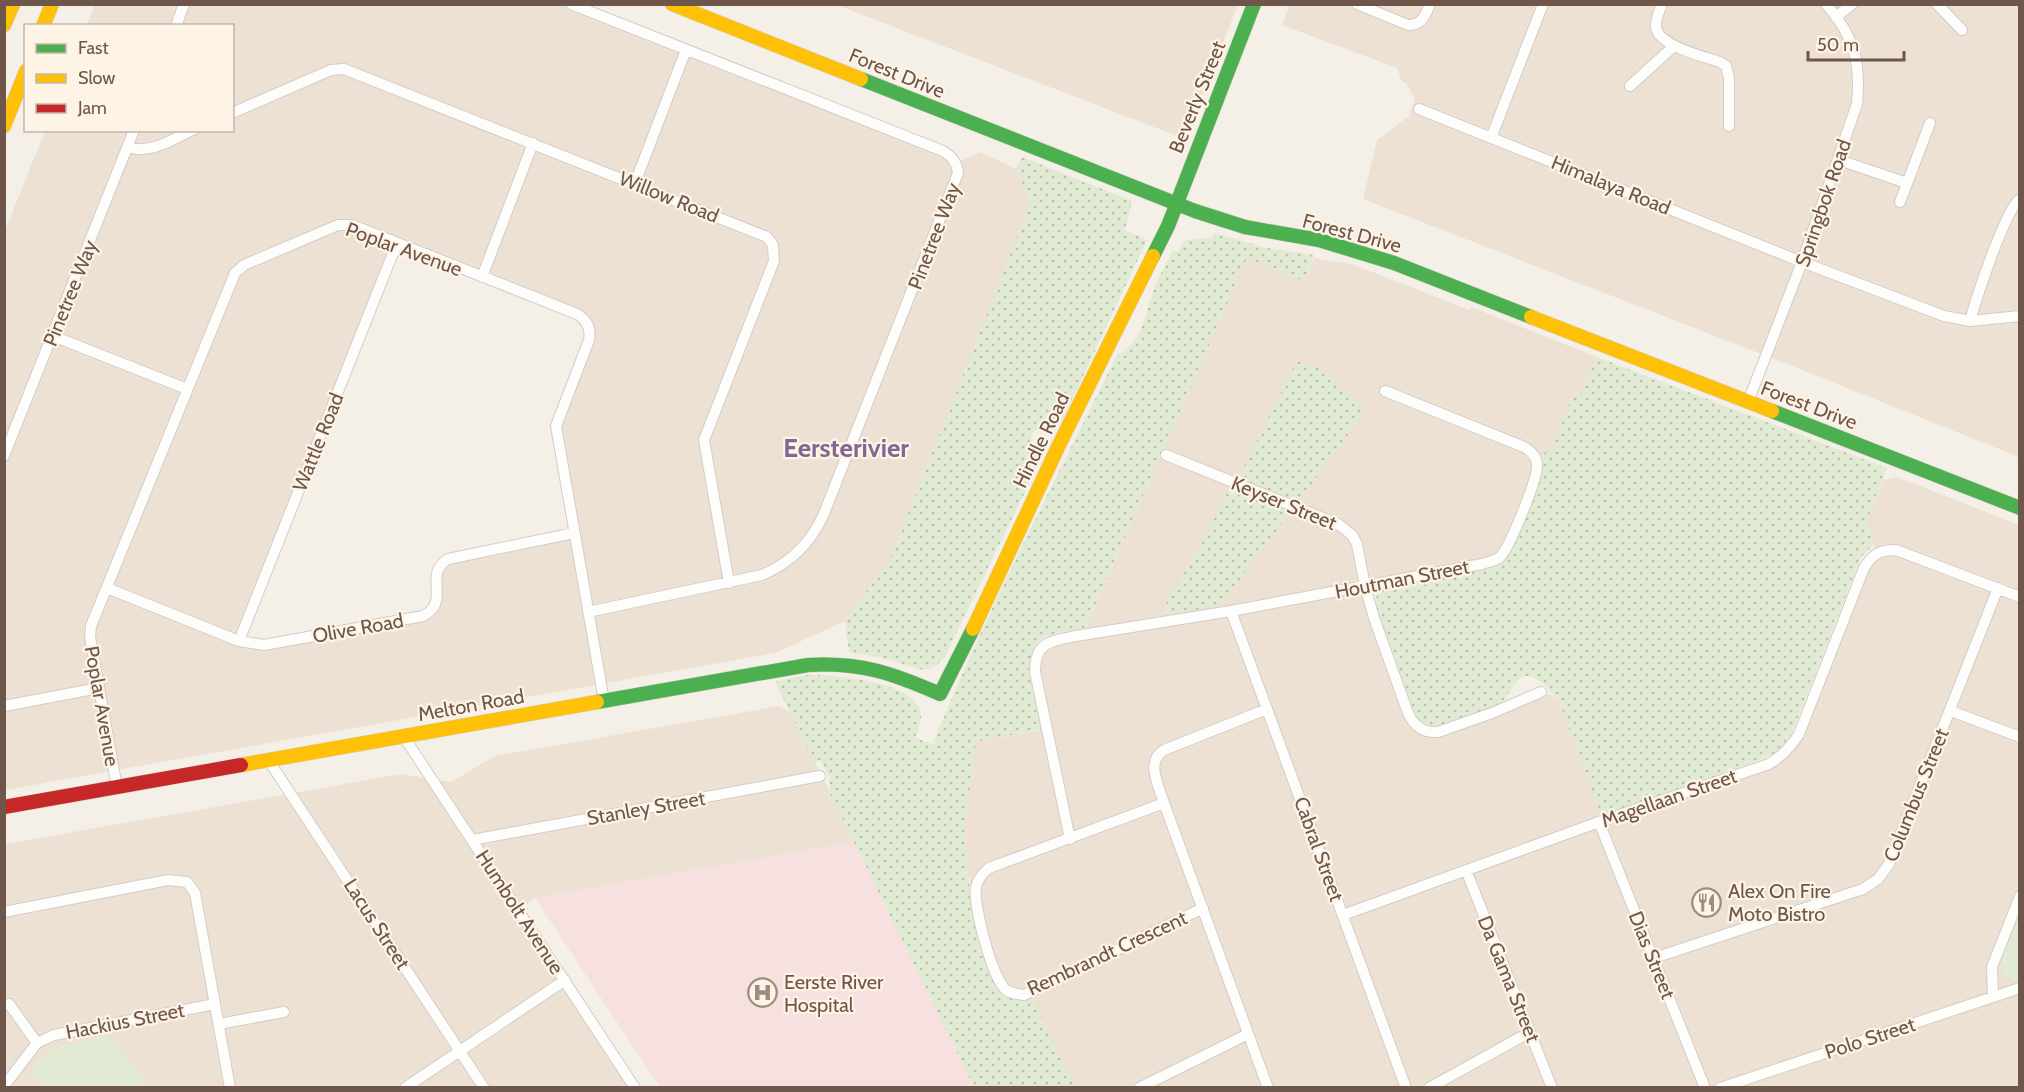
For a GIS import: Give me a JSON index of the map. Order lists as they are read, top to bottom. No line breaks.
{"streets":{"street":["Forest Drive","Beverly Street","Himalaya Road","Willow Road","Springbok Road","Pinetree Way","Poplar Avenue","Hindle Road","Wattle Road","Keyser Street","Houtman Street","Olive Road","Melton Road","Columbus Street","Magellaan Street","Stanley Street","Cabral Street","Humbolt Avenue","Lacus Street","Rembrandt Crescent","Dias Street","Da Gama Street","Hackius Street","Polo Street"]},"crossings":[["Forest Drive","Beverly Street"],["Forest Drive","Springbok Road"],["Forest Drive","Hindle Road"],["Beverly Street","Hindle Road"],["Himalaya Road","Springbok Road"],["Willow Road","Pinetree Way"],["Poplar Avenue","Wattle Road"],["Poplar Avenue","Olive Road"],["Poplar Avenue","Melton Road"],["Hindle Road","Melton Road"],["Wattle Road","Olive Road"],["Keyser Street","Houtman Street"],["Houtman Street","Cabral Street"],["Houtman Street","Rembrandt Crescent"],["Melton Road","Humbolt Avenue"],["Melton Road","Lacus Street"],["Columbus Street","Magellaan Street"],["Columbus Street","Dias Street"],["Magellaan Street","Cabral Street"],["Magellaan Street","Dias Street"],["Magellaan Street","Da Gama Street"],["Stanley Street","Humbolt Avenue"]],"districts":["Eersterivier"],"places":{"restaurant":["Alex On Fire Moto Bistro"],"hospital":["Eerste River Hospital"]},"legend":["Fast","Slow","Jam"],"scale_bar":"50 m"}
